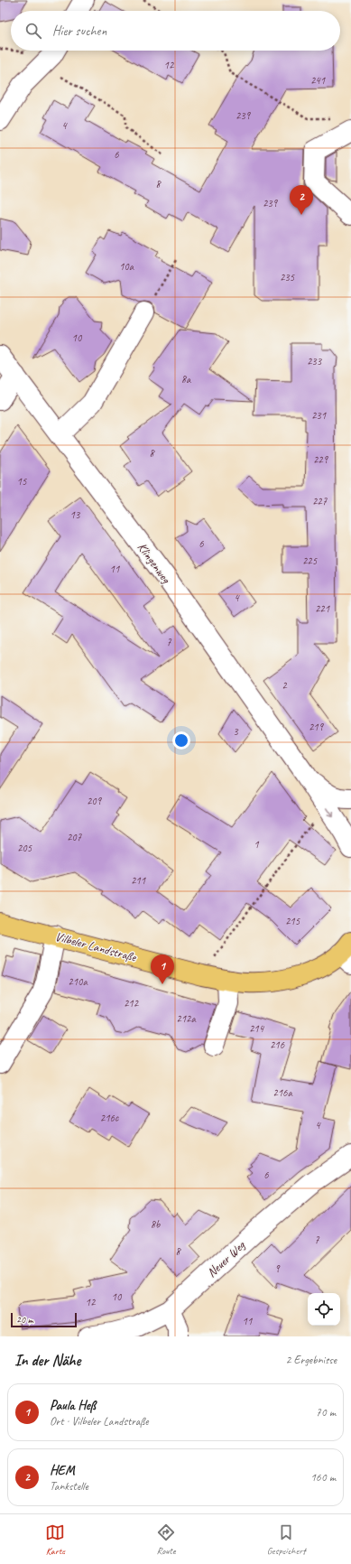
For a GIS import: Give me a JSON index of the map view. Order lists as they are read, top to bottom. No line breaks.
{"streets":{"main road":["Vilbeler Landstraße"],"street":["Klingenweg","Neuer Weg"]},"house_numbers":["12","241","239","4","6","8","239","10a","235","10","233","8a","231","8","229","15","227","13","6","225","11","4","221","7","2","219","3","209","207","1","205","211","215","210a","212","212a","214","216","216a","216c","4","6","8b","7","8","9","10","12","11"],"scale_bar":"20 m","page":{"search":"Hier suchen","pins":["2","1"],"scale":"20 m","heading":["In der Nähe","2 Ergebnisse"],"list":[{"mark":"1","name":"Paula Heß","note":"Ort · Vilbeler Landstraße","value":"70 m"},{"mark":"2","name":"HEM","note":"Tankstelle","value":"160 m"}],"nav":["Karte","Route","Gespeichert"]}}
